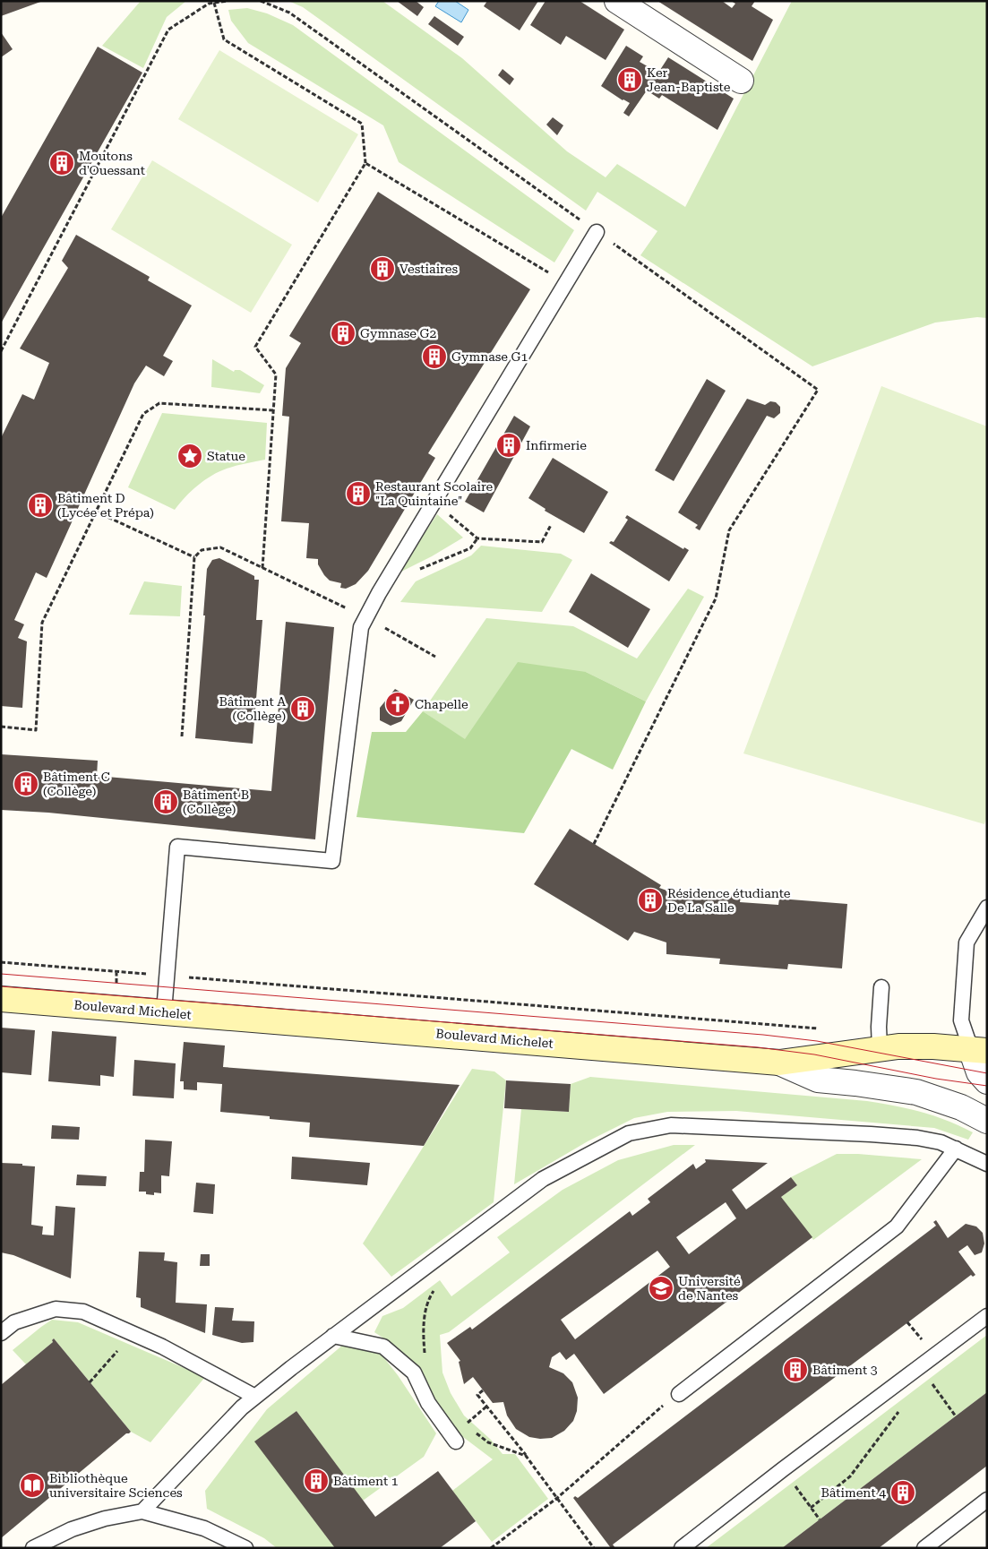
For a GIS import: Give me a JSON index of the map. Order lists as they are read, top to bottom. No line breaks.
{"streets":{"street":["Boulevard Michelet"]},"places":{"building":["Ker Jean-Baptiste","Moutons d'Ouessant","Vestiaires","Gymnase G2","Gymnase G1","Infirmerie","Restaurant Scolaire \"La Quintaine\"","Bâtiment D (Lycée et Prépa)","Bâtiment A (Collège)","Bâtiment C (Collège)","Bâtiment B (Collège)","Résidence étudiante De La Salle","Bâtiment 3","Bâtiment 1","Bâtiment 4"],"place":["Statue"],"church":["Chapelle"],"school or university":["Université de Nantes"],"library":["Bibliothèque universitaire Sciences"]}}
